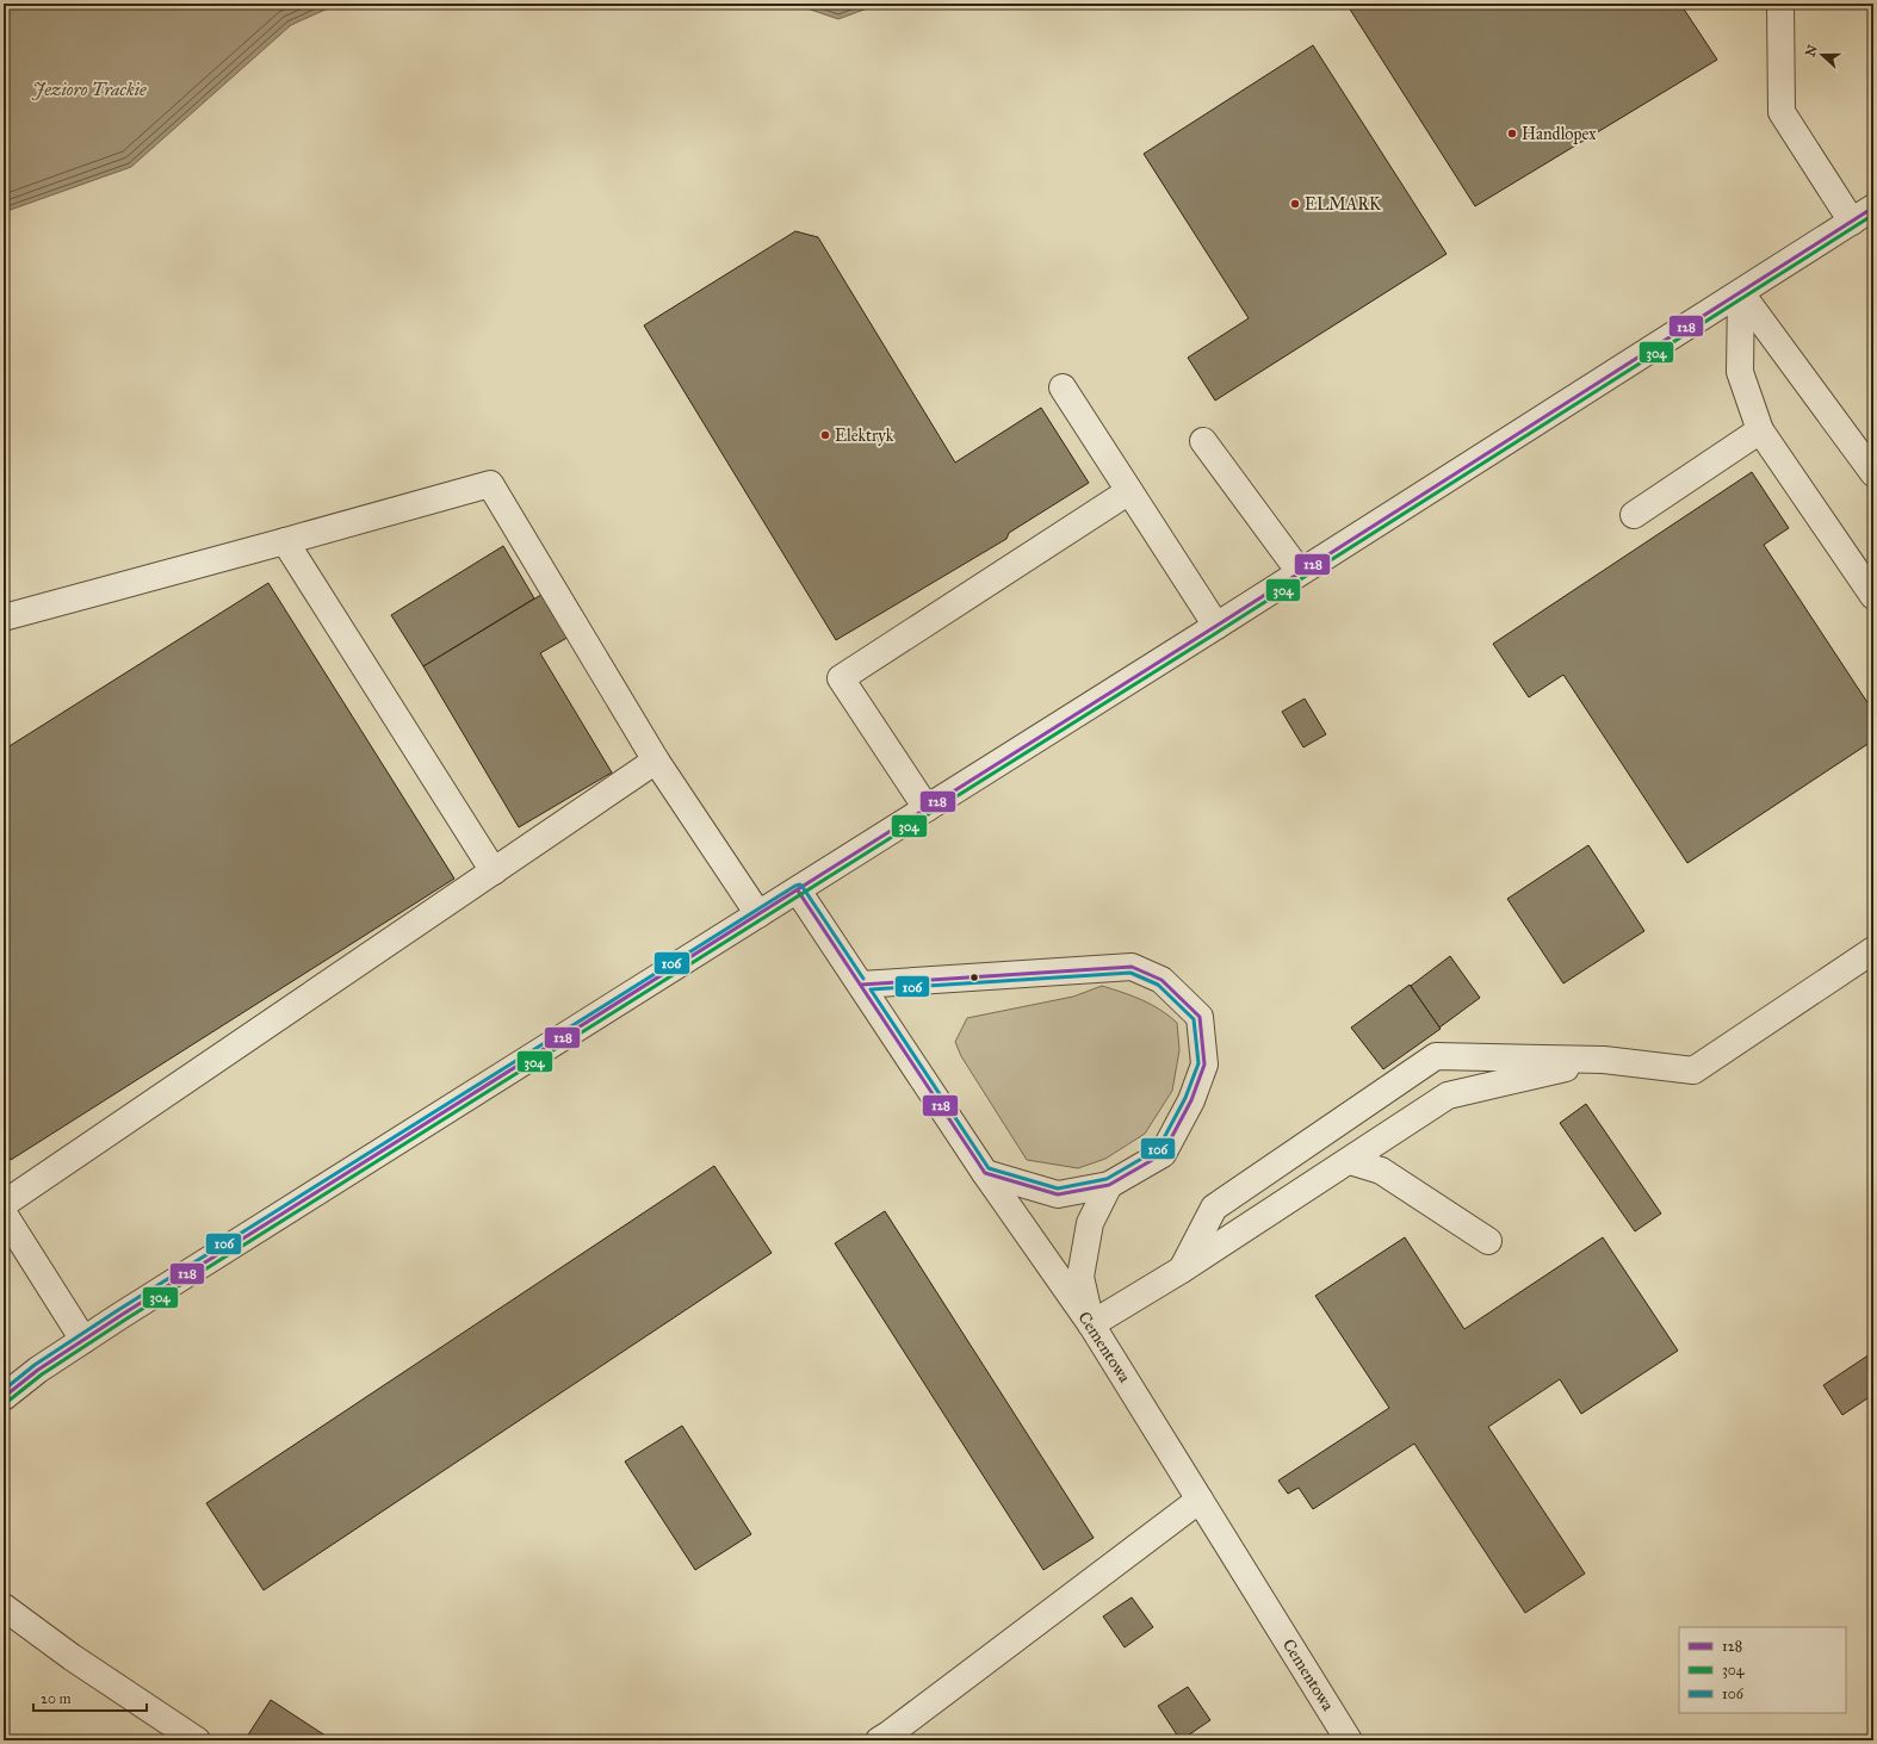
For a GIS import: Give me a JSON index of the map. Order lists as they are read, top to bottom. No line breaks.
{"streets":{"street":["Cementowa"]},"water":["Jezioro Trackie"],"places":["Handlopex","ELMARK","Elektryk"],"lines":["transit line 128","transit line 304","transit line 106"],"legend":["128","304","106"],"scale_bar":"20 m","north":"left"}
